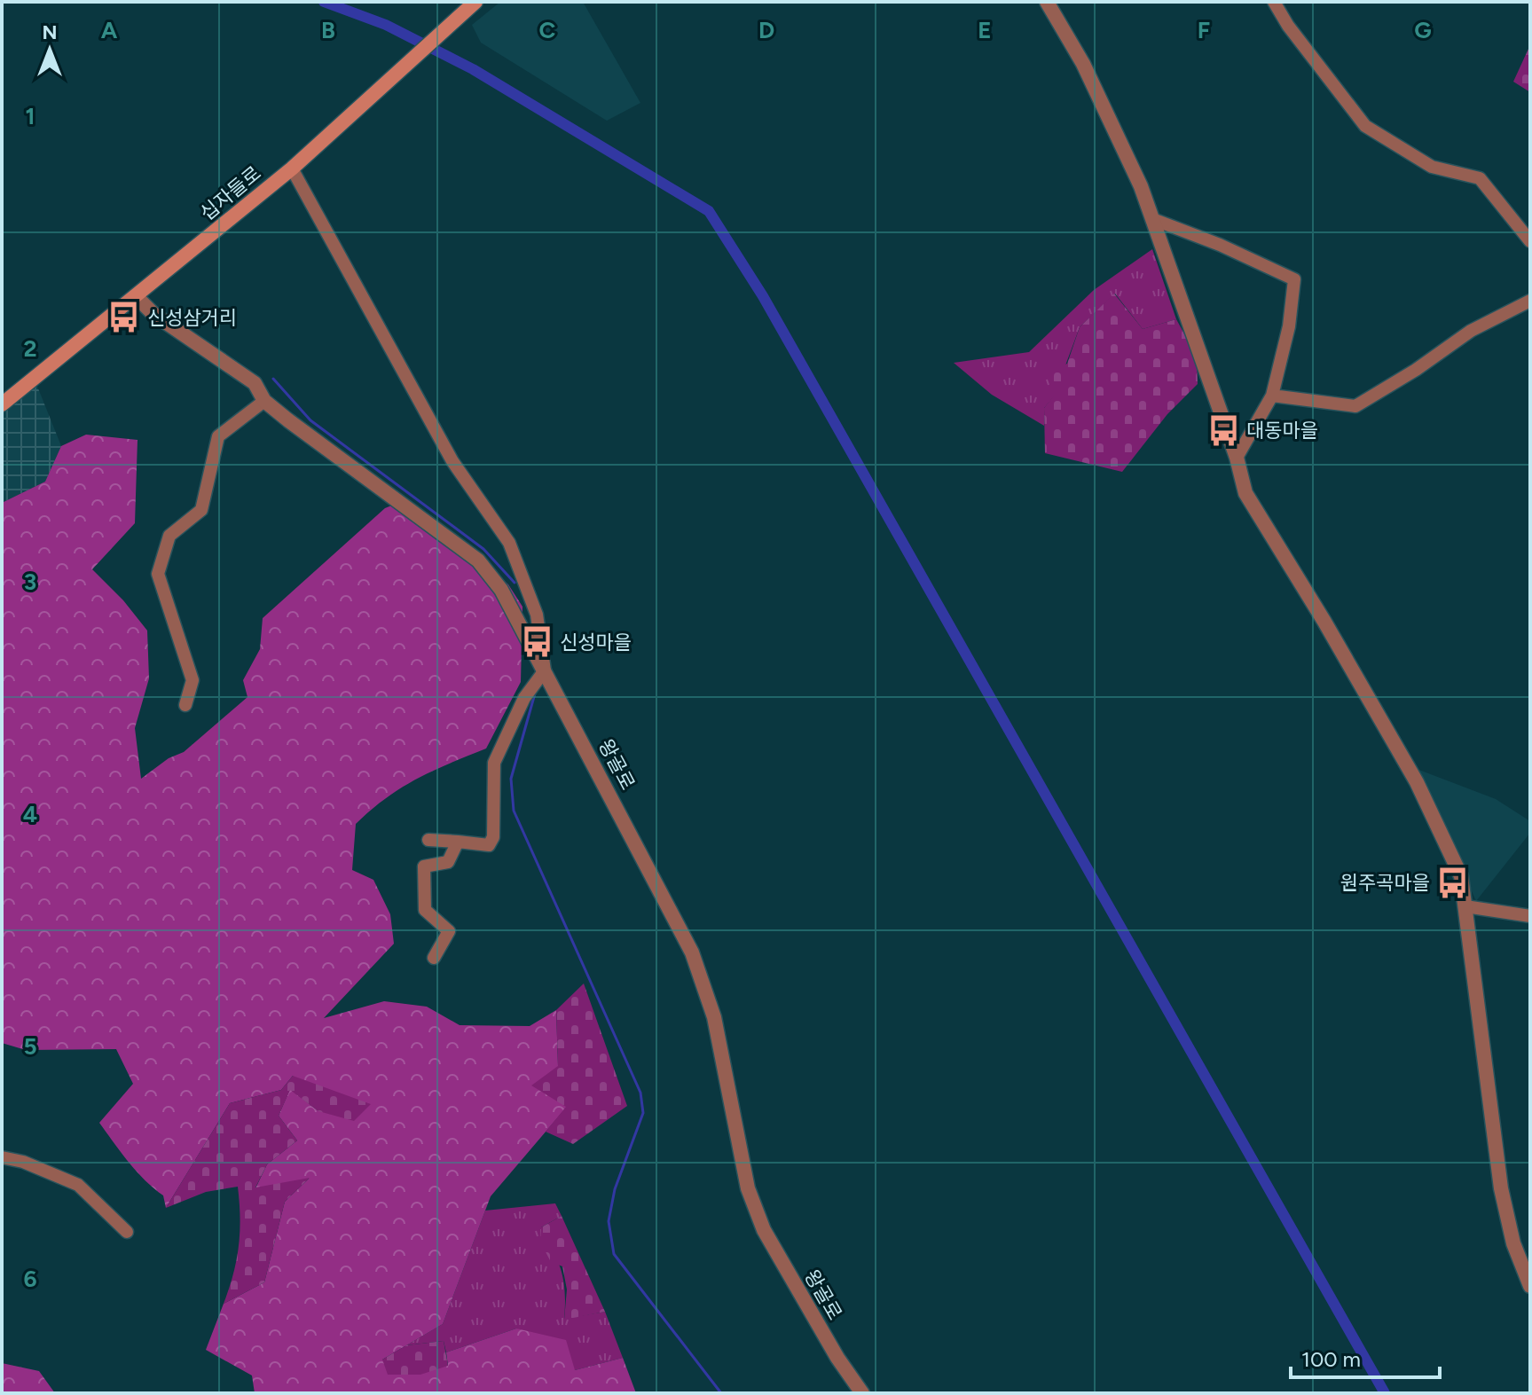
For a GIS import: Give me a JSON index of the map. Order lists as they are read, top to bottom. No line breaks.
{"streets":{"main road":["십자들로"],"street":["왕골로"]},"crossings":[["십자들로","왕골로"]],"places":{"bus stop":["신성삼거리","대동마을","신성마을","원주곡마을"]},"scale_bar":"100 m","north":"top","grid":{"columns":["A","B","C","D","E","F","G"],"rows":["1","2","3","4","5","6"]}}
